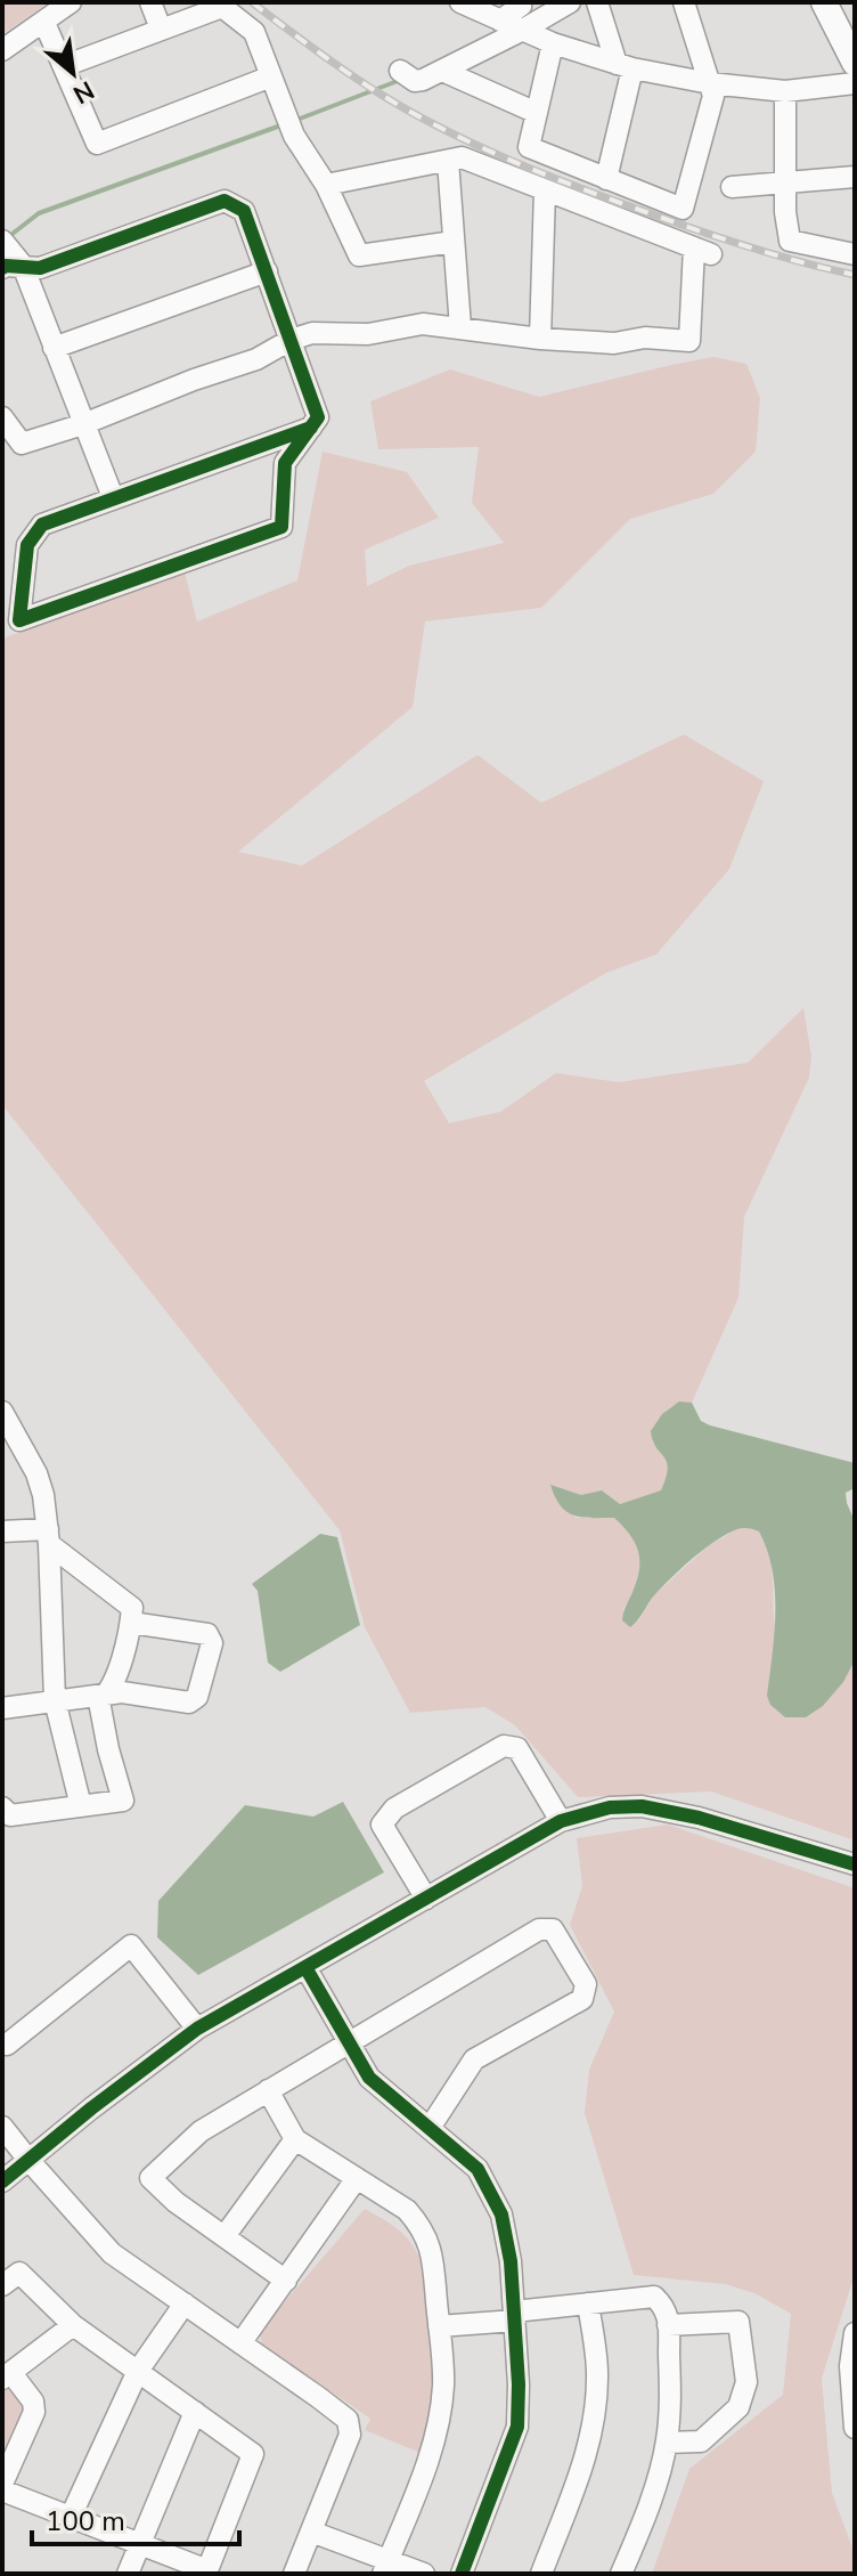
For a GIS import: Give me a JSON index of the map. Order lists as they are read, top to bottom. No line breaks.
{"scale_bar":"100 m","north":"bottom right"}
